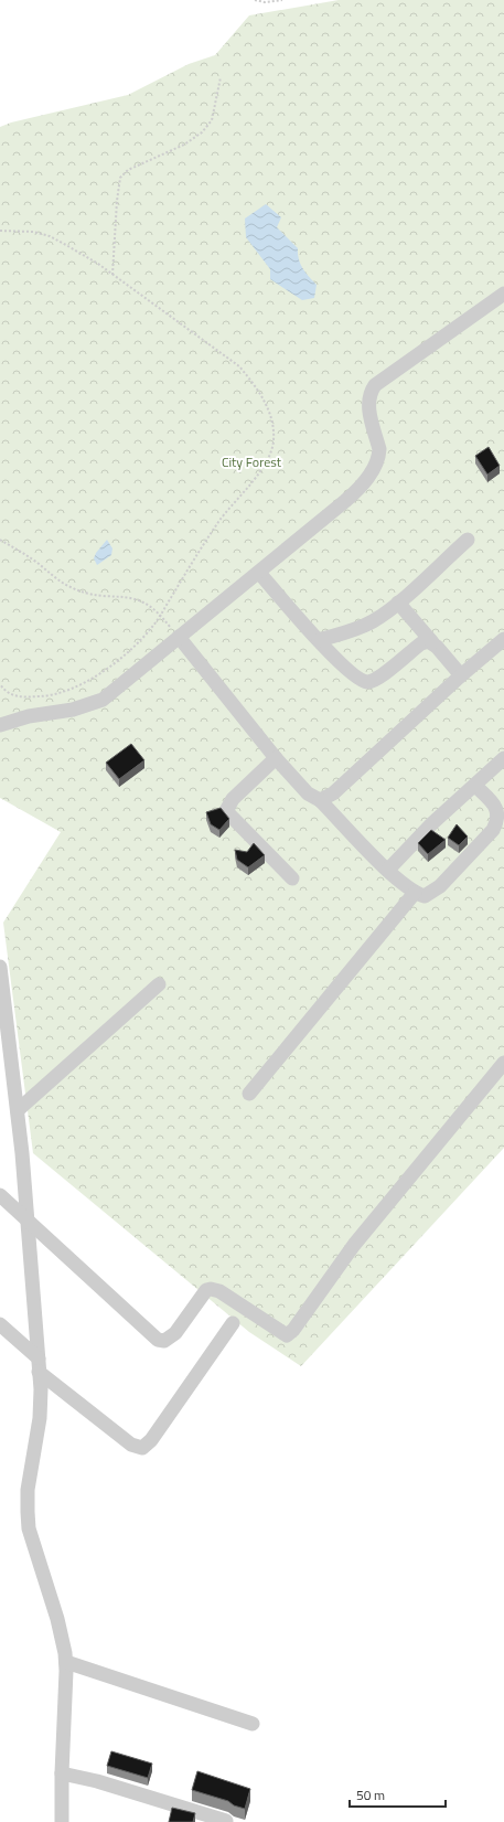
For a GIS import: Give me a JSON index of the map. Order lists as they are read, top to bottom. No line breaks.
{"parks":["City Forest"],"scale_bar":"50 m"}
